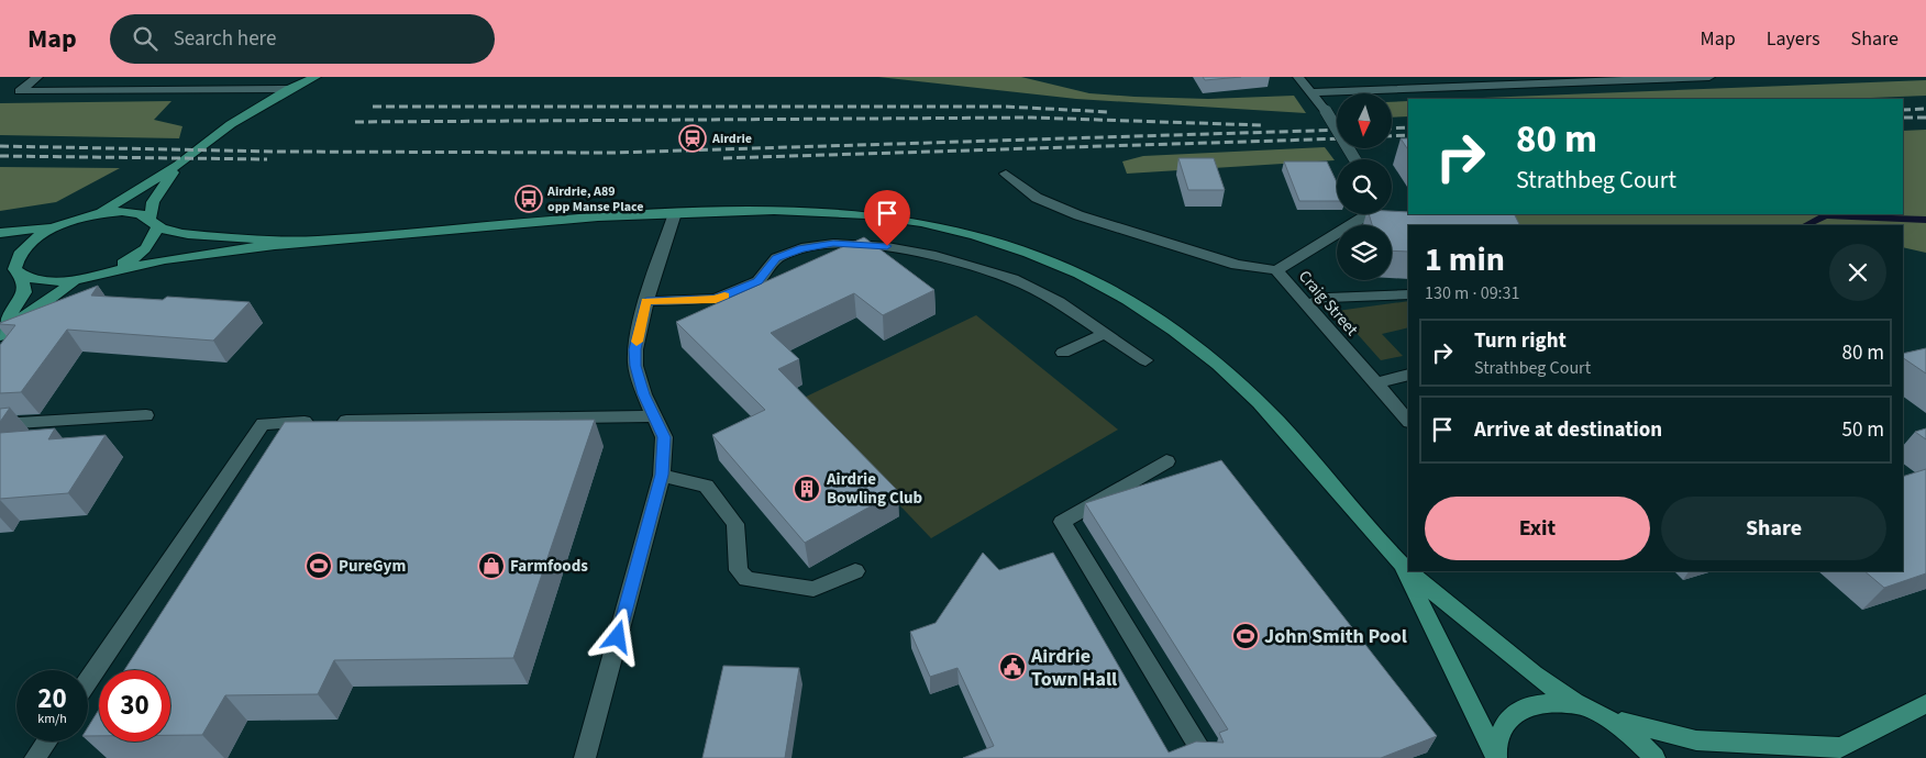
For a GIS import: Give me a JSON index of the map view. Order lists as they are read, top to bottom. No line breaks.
{"streets":{"street":["Craig Street"]},"places":{"station":["Airdrie"],"bus stop":["Airdrie, A89 opp Manse Place"],"building":["Airdrie Bowling Club"],"sports":["PureGym","John Smith Pool"],"shop":["Farmfoods"],"public building":["Airdrie Town Hall"]},"north":"bottom","page":{"header":"Map","search":"Search here","nav":["Map","Layers","Share"],"turn":["80 m","Strathbeg Court"],"heading":["1 min","130 m · 09:31"],"list":[{"name":"Turn right","note":"Strathbeg Court","value":"80 m"},{"name":"Arrive at destination","value":"50 m"}],"buttons":["Exit","Share"],"speed":"20 km/h","limit":"30"}}
